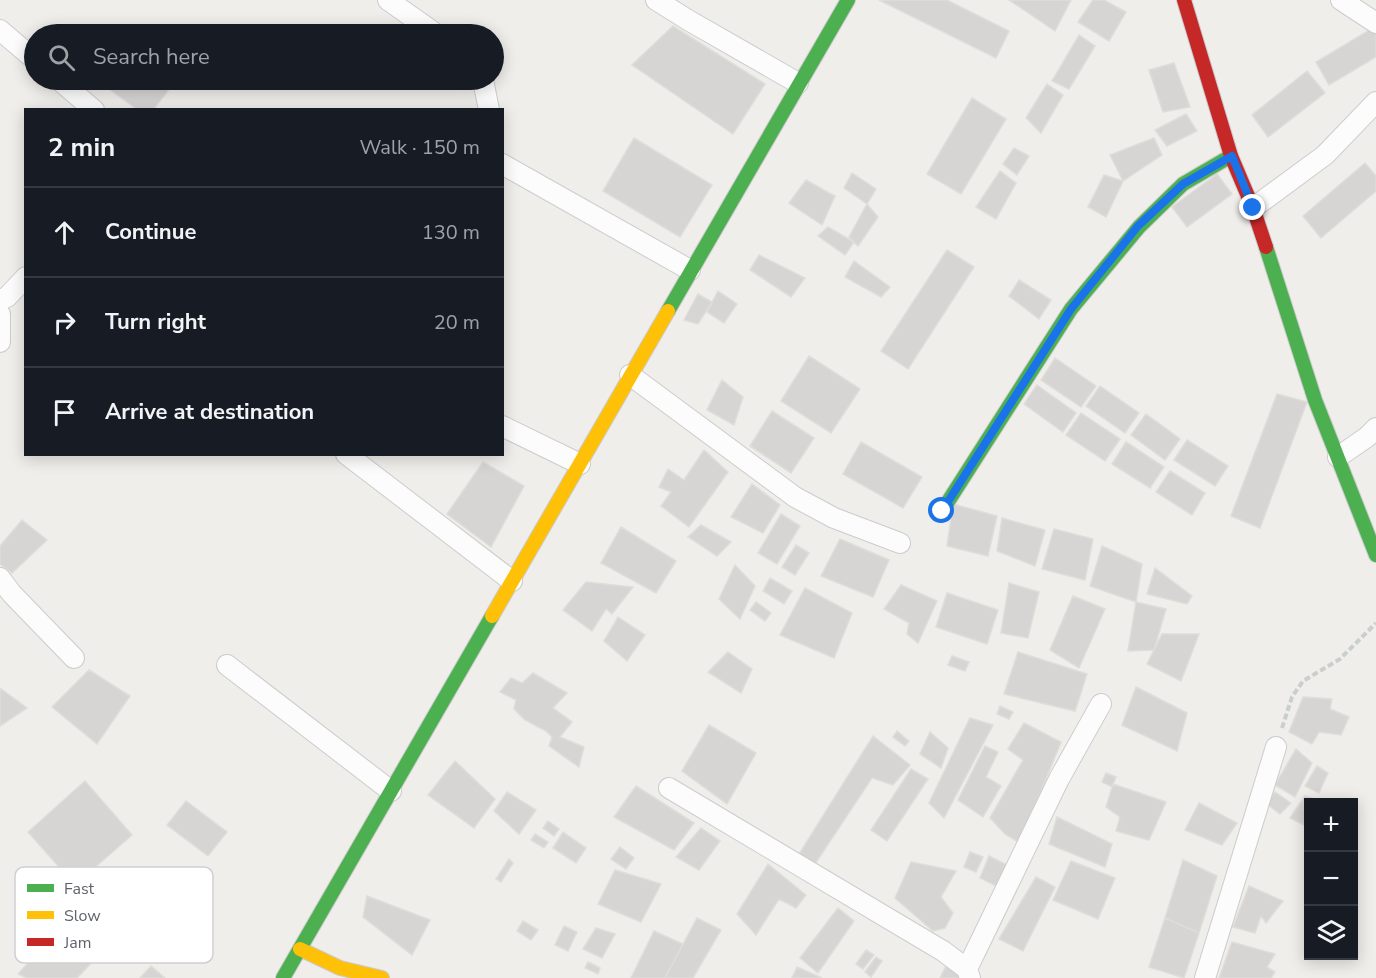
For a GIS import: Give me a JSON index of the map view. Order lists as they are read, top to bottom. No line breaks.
{"legend":["Fast","Slow","Jam"],"page":{"search":"Search here","heading":["2 min","Walk · 150 m"],"list":[["Continue","130 m"],["Turn right","20 m"],"Arrive at destination"],"map_buttons":["+","−"]}}
